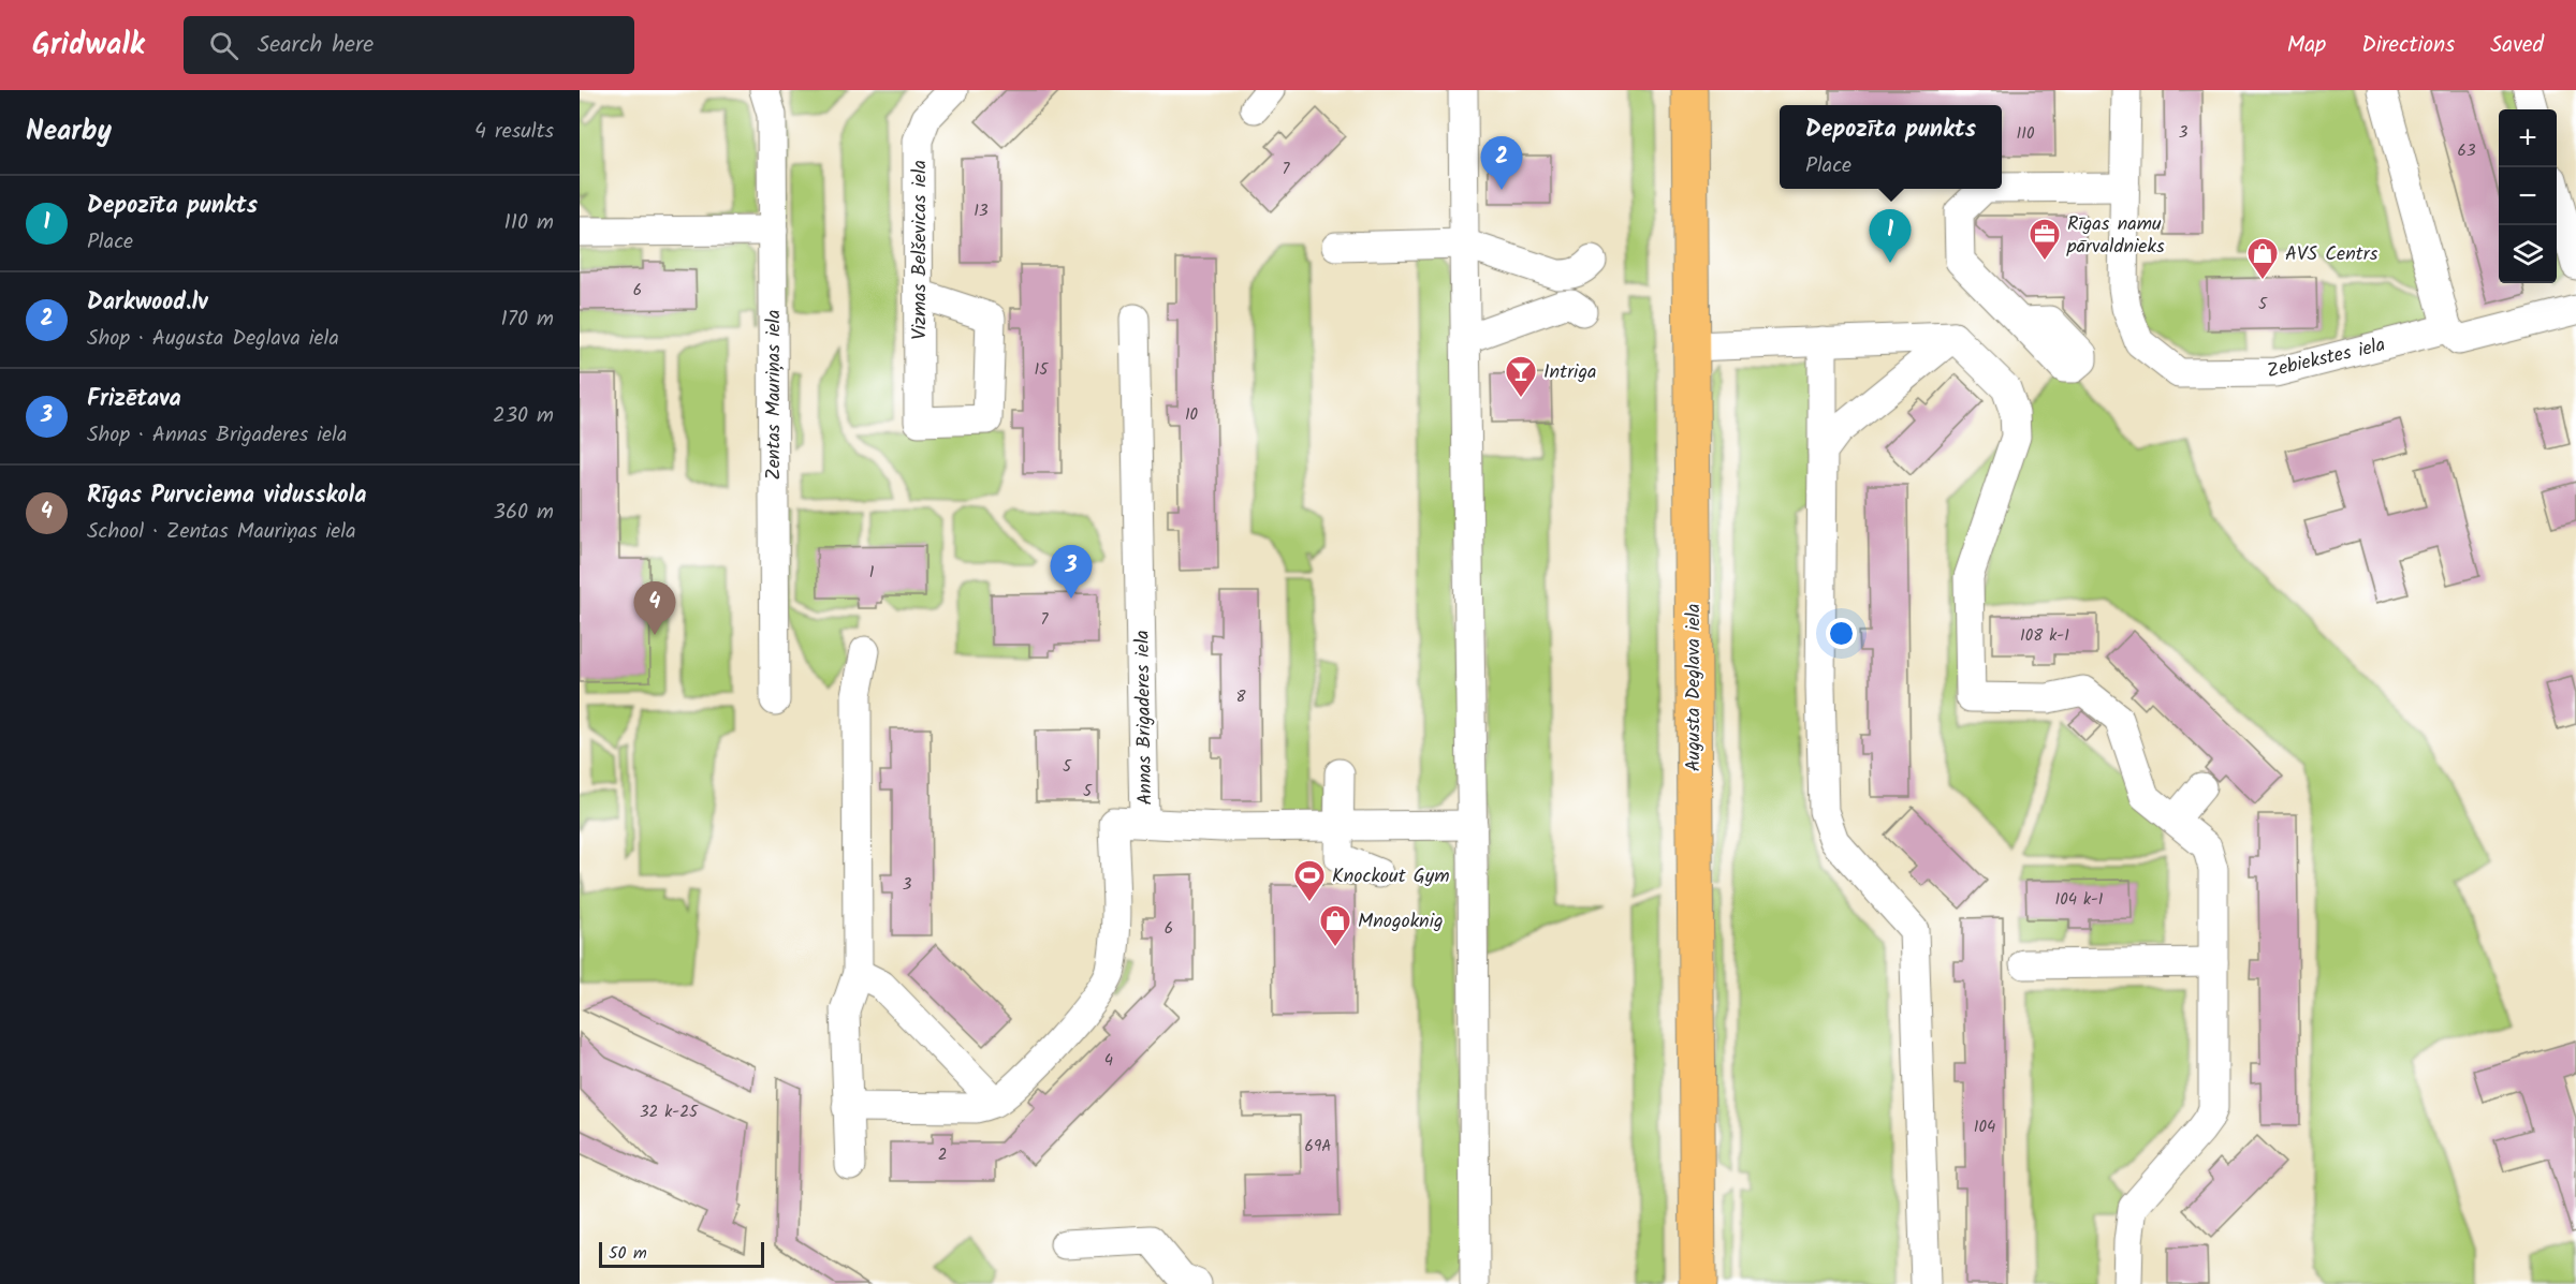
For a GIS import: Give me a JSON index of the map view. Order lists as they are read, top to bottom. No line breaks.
{"streets":{"main road":["Augusta Deglava iela"],"street":["Vizmas Belševicas iela","Zebiekstes iela","Zentas Mauriņas iela","Annas Brigaderes iela"]},"places":{"office":["Rīgas namu pārvaldnieks"],"shop":["AVS Centrs","Mnogoknig"],"bar":["Intriga"],"sports":["Knockout Gym"]},"house_numbers":["3","110","63","7","13","6","5","15","10","1","7","108 k-1","8","5","5","3","104 k-1","6","4","32 k-25","104","69A","2"],"scale_bar":"50 m","page":{"header":"Gridwalk","search":"Search here","nav":["Map","Directions","Saved"],"heading":["Nearby","4 results"],"popup":["Depozīta punkts","Place"],"map_buttons":["+","−"],"pins":["2","1","3","4"],"list":[{"mark":"1","name":"Depozīta punkts","note":"Place","value":"110 m"},{"mark":"2","name":"Darkwood.lv","note":"Shop · Augusta Deglava iela","value":"170 m"},{"mark":"3","name":"Frizētava","note":"Shop · Annas Brigaderes iela","value":"230 m"},{"mark":"4","name":"Rīgas Purvciema vidusskola","note":"School · Zentas Mauriņas iela","value":"360 m"}],"scale":"50 m"}}
